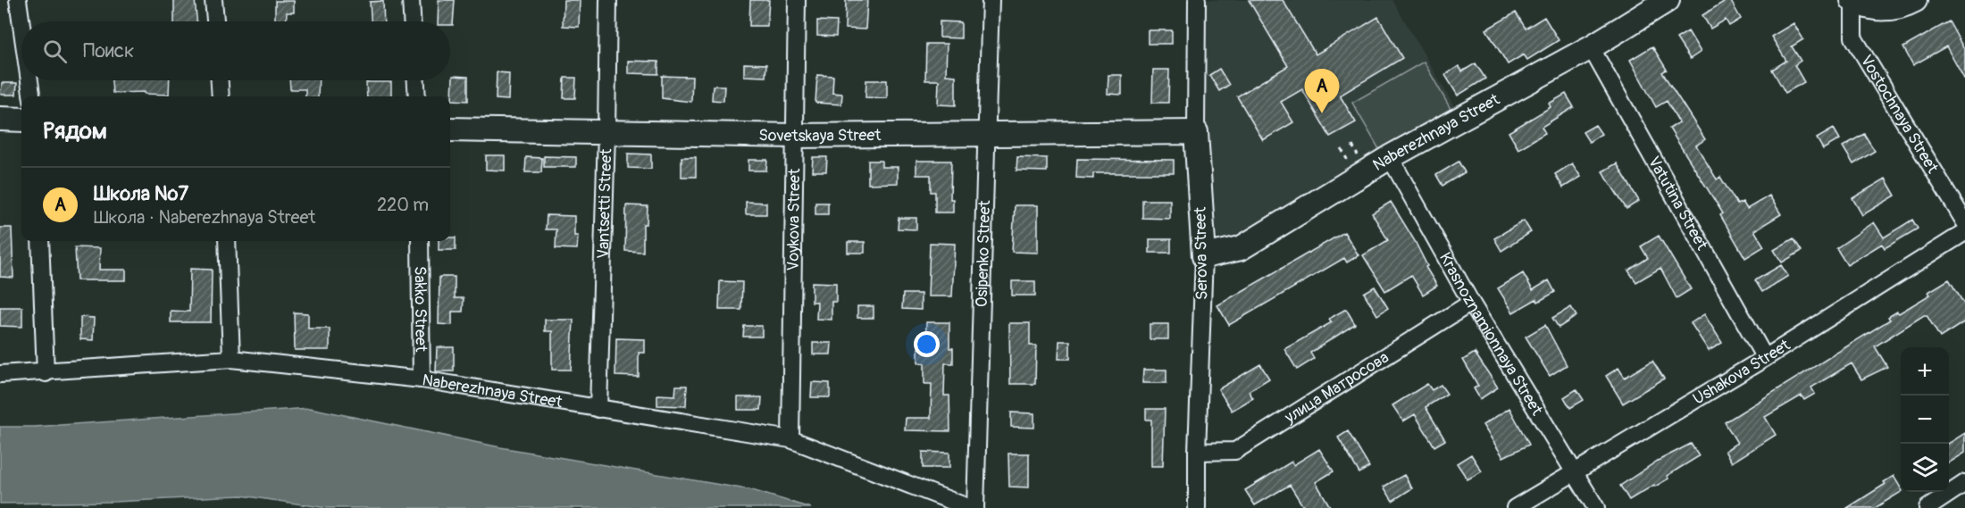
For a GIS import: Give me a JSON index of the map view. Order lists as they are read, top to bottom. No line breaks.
{"streets":{"street":["Vostochnaya Street","Naberezhnaya Street","Sovetskaya Street","Vatutina Street","Vantsetti Street","Voykova Street","Serova Street","Osipenko Street","Sakko Street","Krasnoznamionnaya Street","Ushakova Street","улица Матросова"]},"crossings":[["Naberezhnaya Street","Vatutina Street"],["Naberezhnaya Street","Vantsetti Street"],["Naberezhnaya Street","Voykova Street"],["Naberezhnaya Street","Serova Street"],["Naberezhnaya Street","Sakko Street"],["Naberezhnaya Street","Krasnoznamionnaya Street"],["Sovetskaya Street","Vantsetti Street"],["Sovetskaya Street","Voykova Street"],["Sovetskaya Street","Serova Street"],["Sovetskaya Street","Osipenko Street"],["Vatutina Street","Ushakova Street"],["Serova Street","улица Матросова"],["Krasnoznamionnaya Street","Ushakova Street"],["Krasnoznamionnaya Street","улица Матросова"]],"page":{"search":"Поиск","pins":"A","heading":"Рядом","list":[{"mark":"A","name":"Школа №7","note":"Школа · Naberezhnaya Street","value":"220 m"}],"map_buttons":["+","−"]}}
